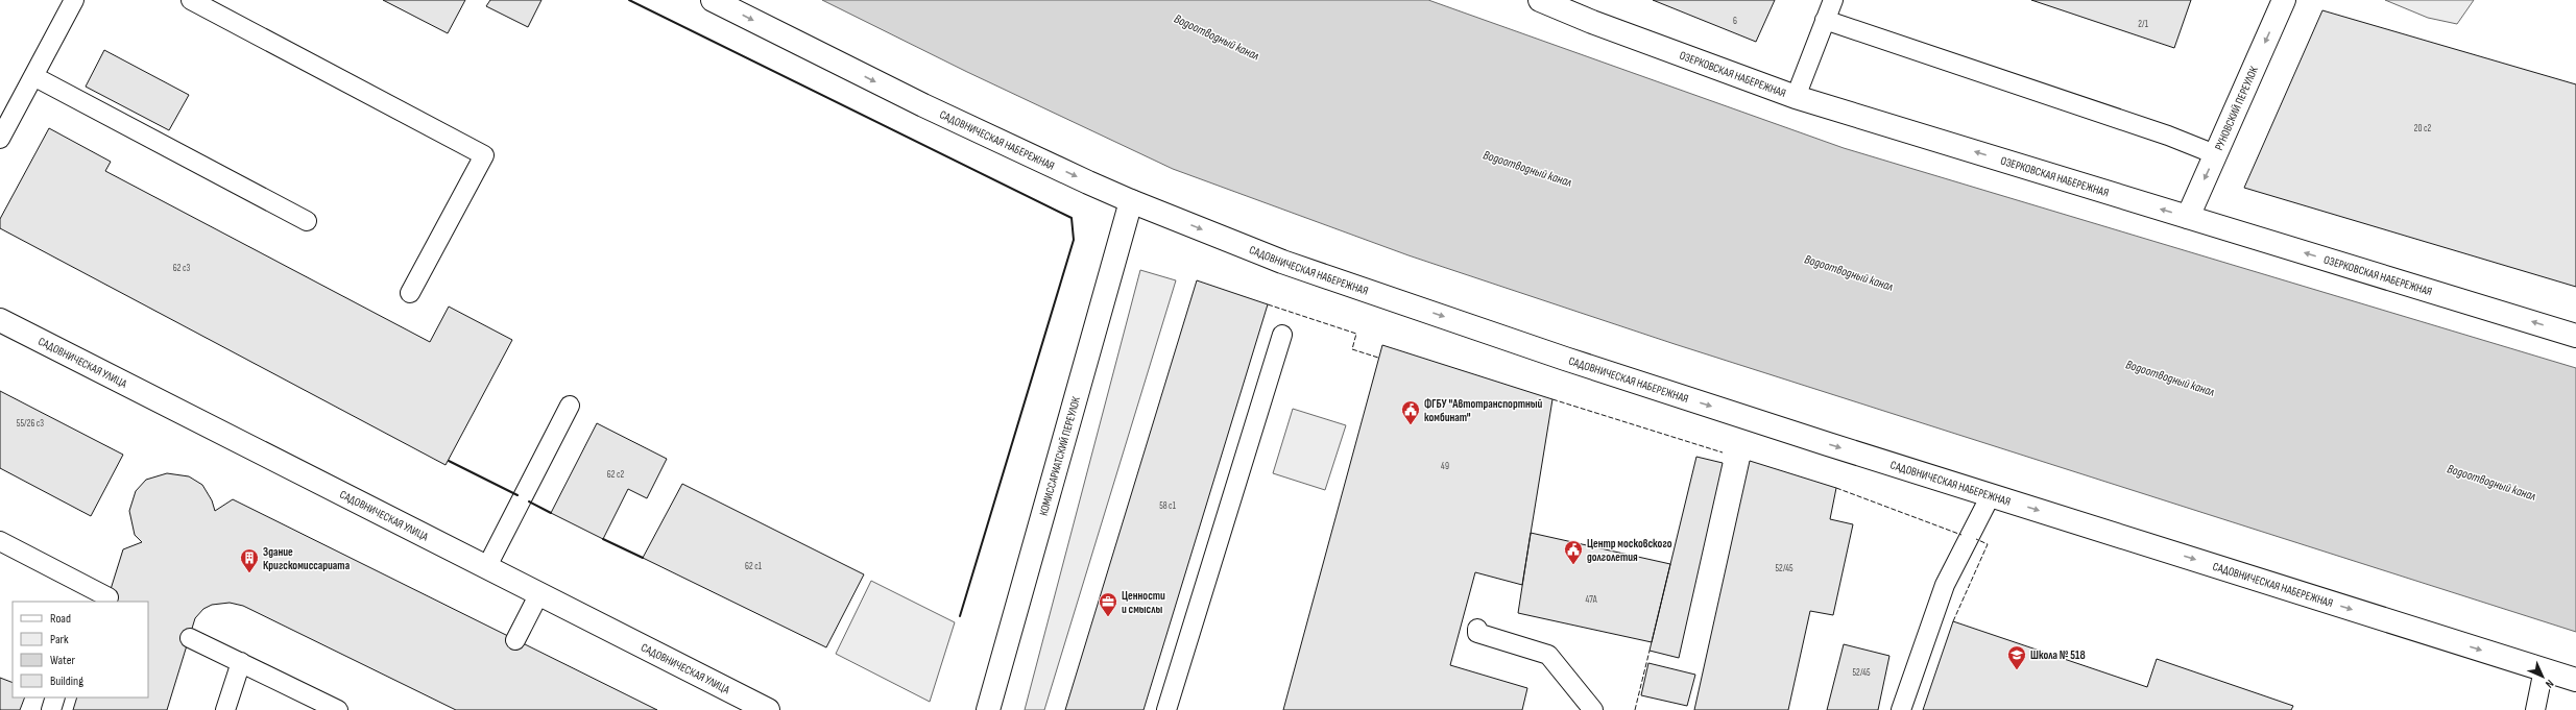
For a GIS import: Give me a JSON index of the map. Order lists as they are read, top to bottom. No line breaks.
{"streets":{"street":["ОЗЕРКОВСКАЯ НАБЕРЕЖНАЯ","РУНОВСКИЙ ПЕРЕУЛОК","САДОВНИЧЕСКАЯ НАБЕРЕЖНАЯ","САДОВНИЧЕСКАЯ УЛИЦА","КОМИССАРИАТСКИЙ ПЕРЕУЛОК"]},"crossings":[["ОЗЕРКОВСКАЯ НАБЕРЕЖНАЯ","РУНОВСКИЙ ПЕРЕУЛОК"],["САДОВНИЧЕСКАЯ НАБЕРЕЖНАЯ","КОМИССАРИАТСКИЙ ПЕРЕУЛОК"]],"one_way":["ОЗЕРКОВСКАЯ НАБЕРЕЖНАЯ","РУНОВСКИЙ ПЕРЕУЛОК","САДОВНИЧЕСКАЯ НАБЕРЕЖНАЯ"],"water":["Водоотводный канал"],"places":{"public building":["ФГБУ \"Автотранспортный комбинат\"","Центр московского долголетия"],"building":["Здание Кригскомиссариата"],"office":["Ценности и смыслы"],"school or university":["Школа № 518"]},"house_numbers":["6","2/1","20 с2","62 с3","55/26 с3","49","62 с2","58 с1","62 с1","52/45","47А","52/45"],"legend":["Road","Park","Water","Building"],"north":"bottom right"}
